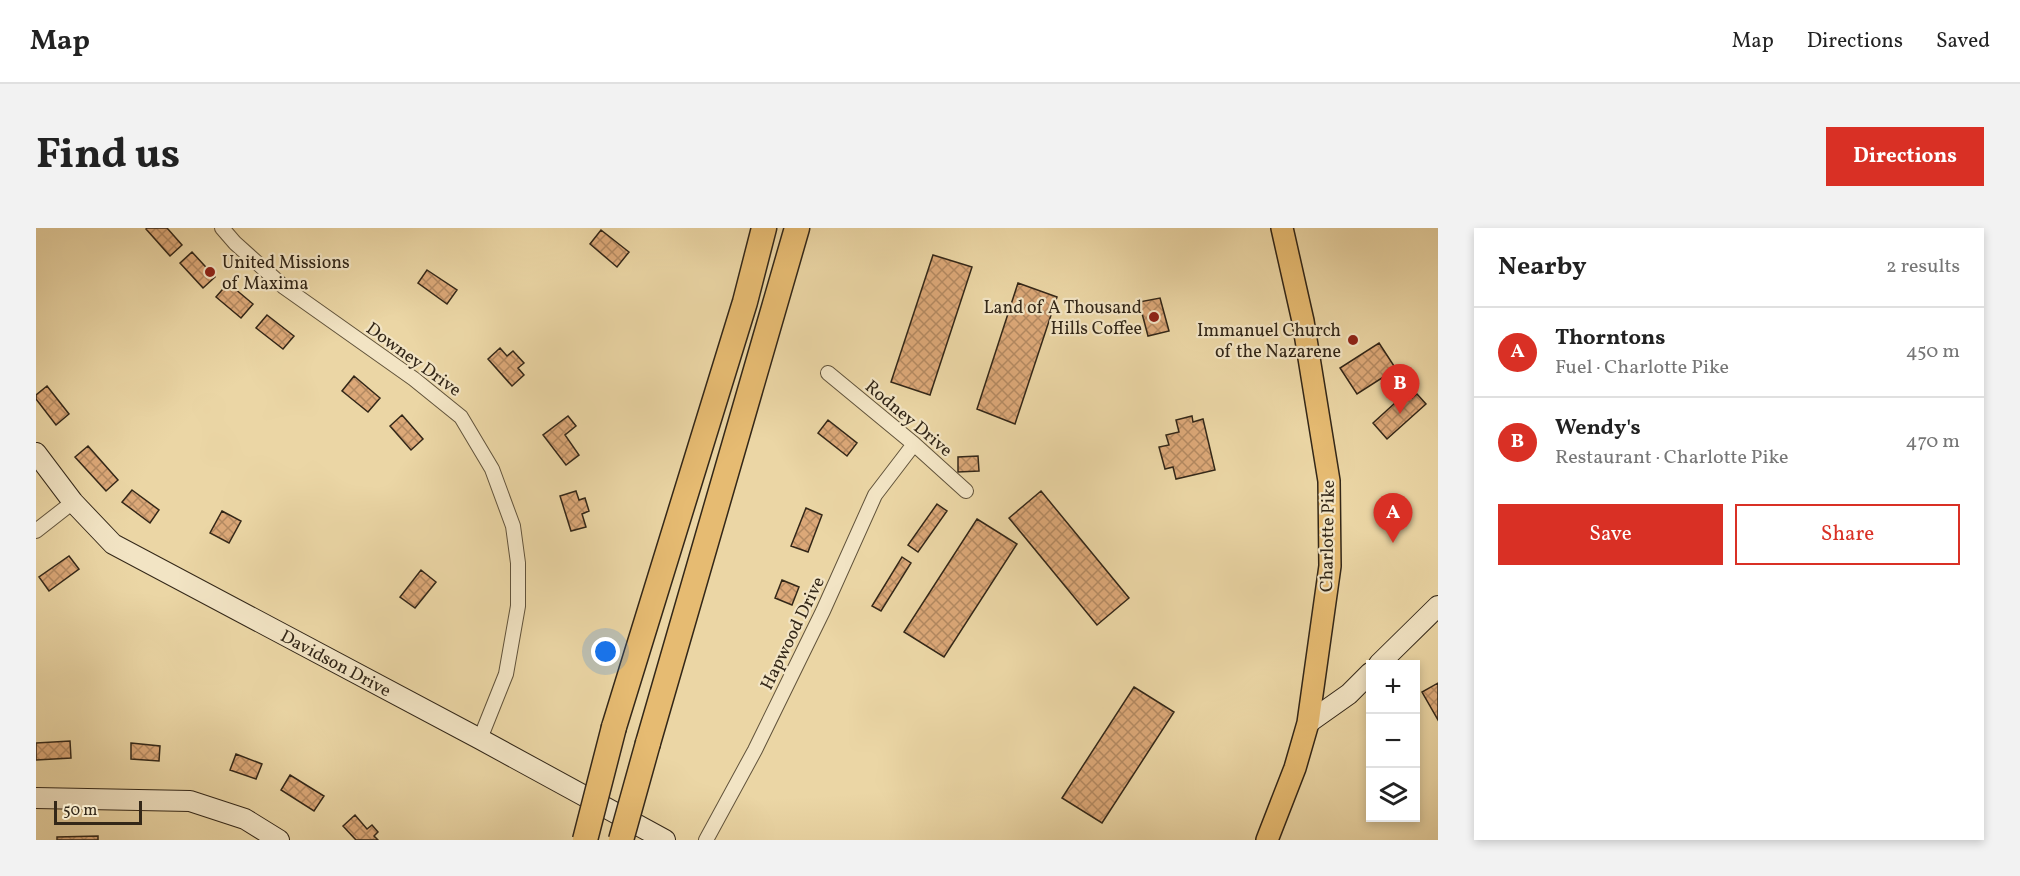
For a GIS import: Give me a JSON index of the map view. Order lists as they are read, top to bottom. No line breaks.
{"streets":{"main road":["Charlotte Pike"],"street":["Downey Drive","Rodney Drive","Hapwood Drive","Davidson Drive"]},"crossings":[["Downey Drive","Davidson Drive"],["Rodney Drive","Hapwood Drive"]],"places":["United Missions of Maxima","Land of A Thousand Hills Coffee","Immanuel Church of the Nazarene"],"scale_bar":"50 m","page":{"header":"Map","nav":["Map","Directions","Saved"],"title":"Find us","buttons":["Directions",["Save","Share"]],"heading":["Nearby","2 results"],"list":[{"mark":"A","name":"Thorntons","note":"Fuel · Charlotte Pike","value":"450 m"},{"mark":"B","name":"Wendy's","note":"Restaurant · Charlotte Pike","value":"470 m"}],"pins":["B","A"],"map_buttons":["+","−"],"scale":"50 m"}}
